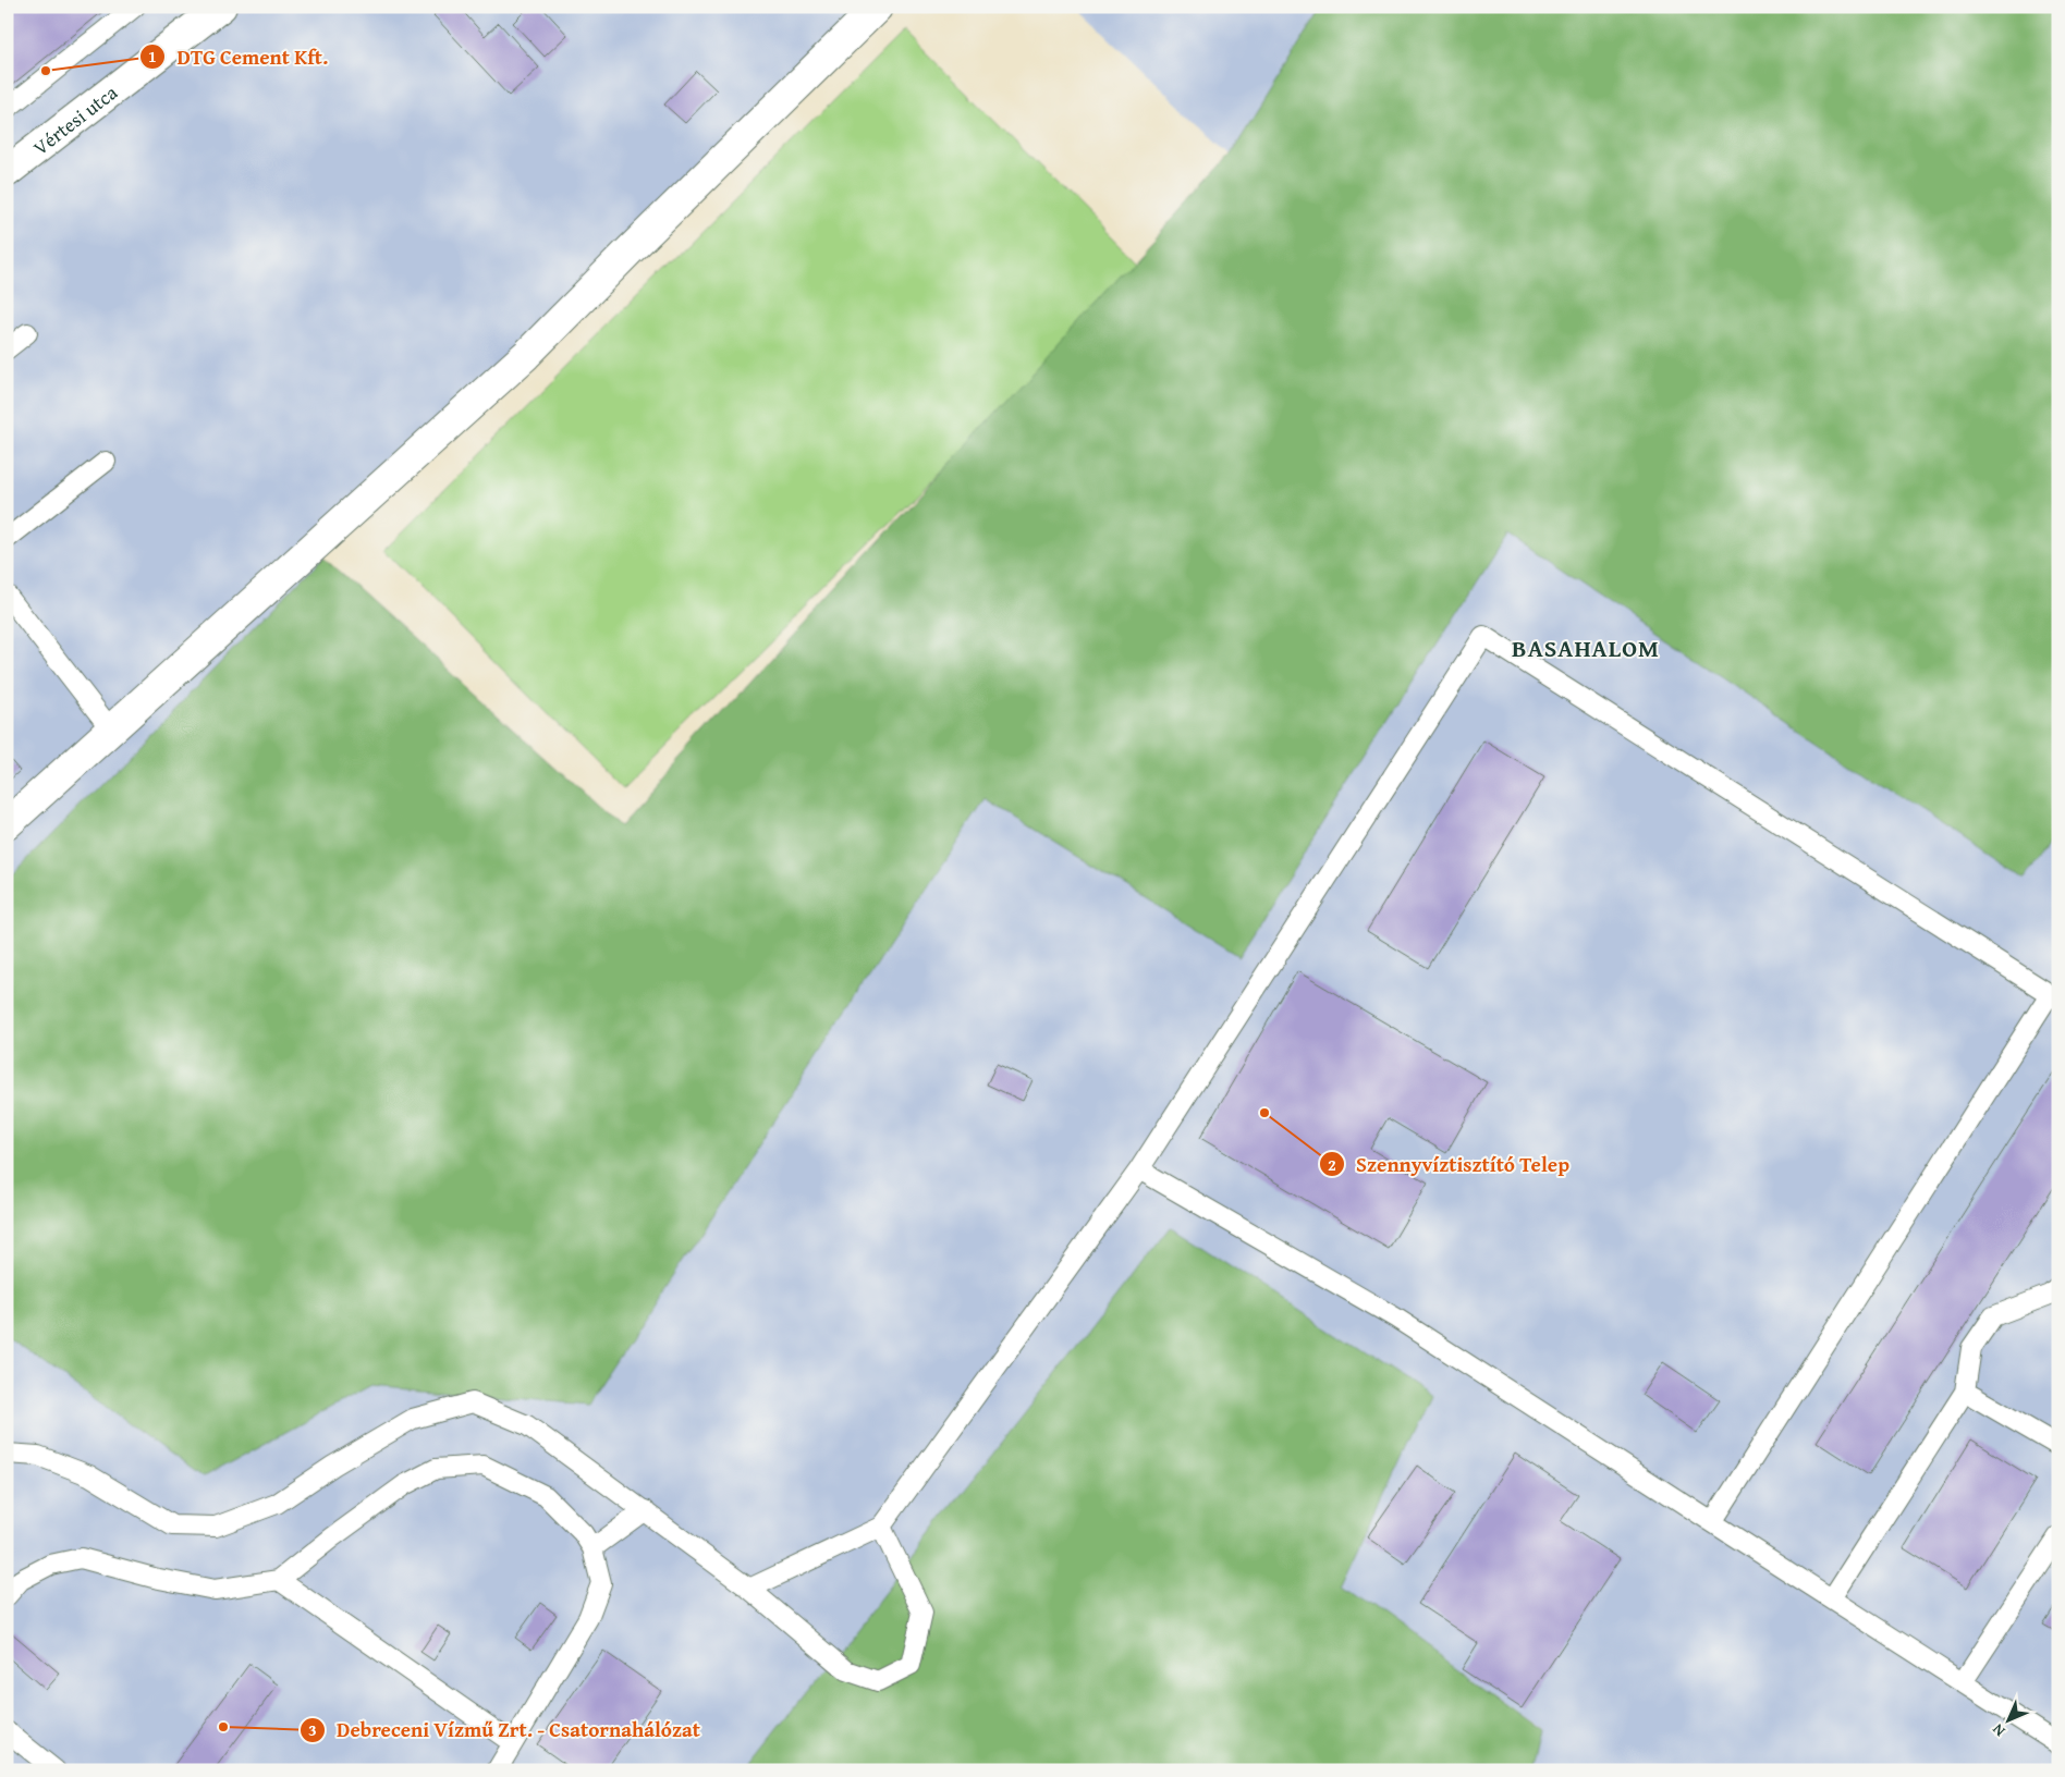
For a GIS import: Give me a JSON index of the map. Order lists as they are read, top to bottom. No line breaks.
{"streets":{"street":["Vértesi utca"]},"districts":["BASAHALOM"],"places":["DTG Cement Kft.","Szennyvíztisztító Telep","Debreceni Vízmű Zrt. - Csatornahálózat"],"north":"bottom left"}
